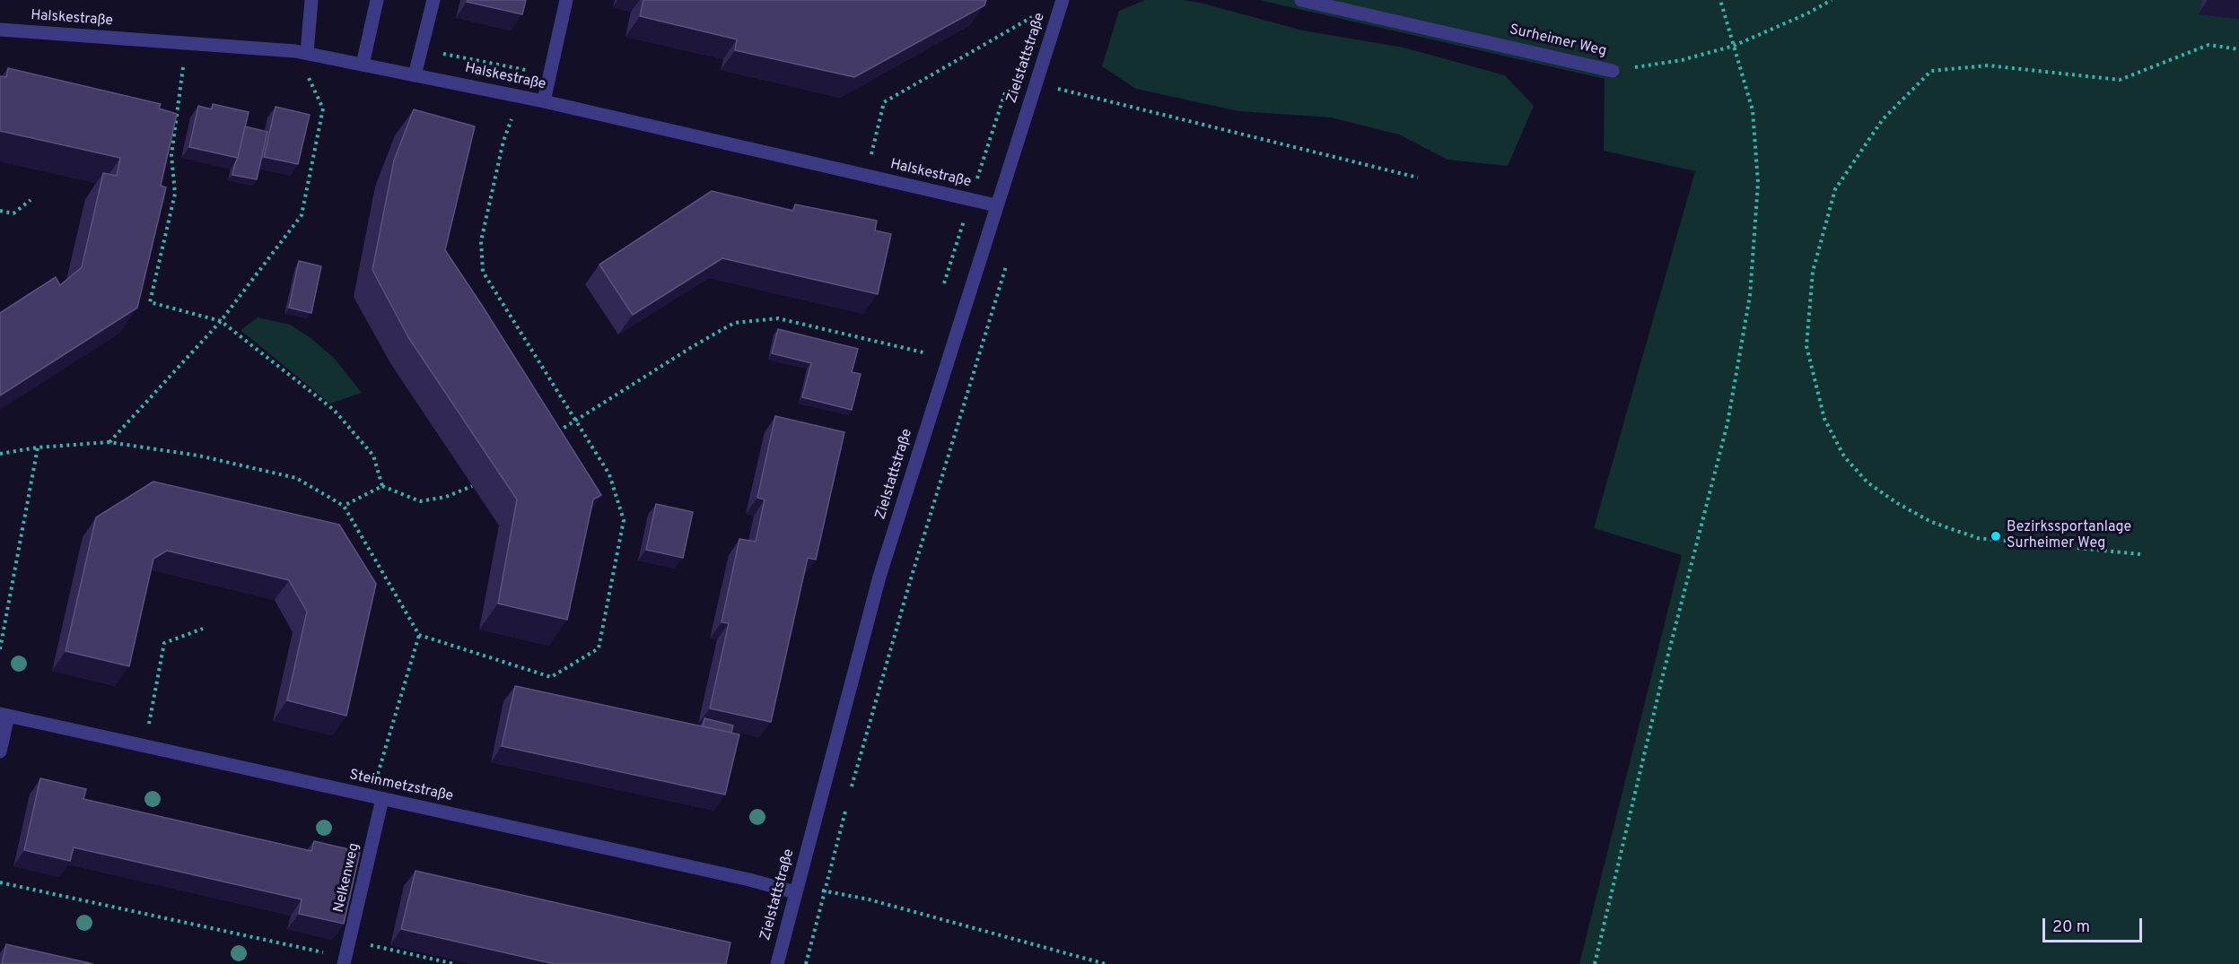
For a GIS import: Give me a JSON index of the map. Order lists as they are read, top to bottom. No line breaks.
{"streets":{"street":["Halskestraße","Surheimer Weg","Zielstattstraße","Steinmetzstraße","Nelkenweg"]},"crossings":[["Halskestraße","Zielstattstraße"],["Zielstattstraße","Steinmetzstraße"],["Steinmetzstraße","Nelkenweg"]],"places":["Bezirkssportanlage Surheimer Weg"],"scale_bar":"20 m"}
